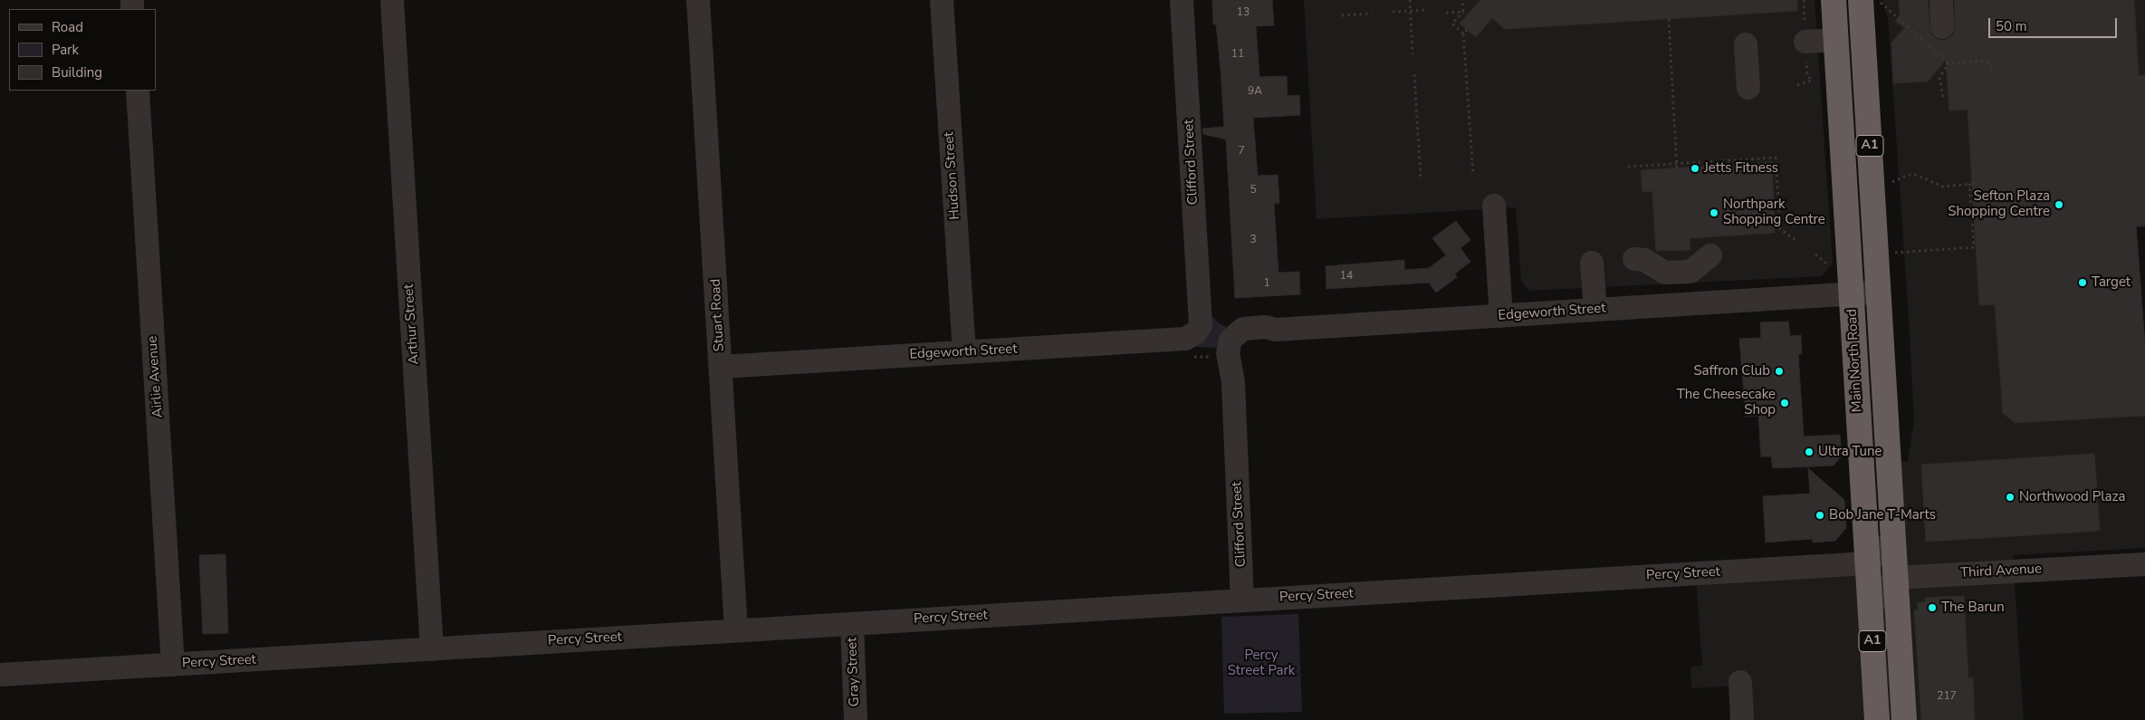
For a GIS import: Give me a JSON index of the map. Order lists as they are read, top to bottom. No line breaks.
{"streets":{"highway":["A1","Main North Road"],"street":["Clifford Street","Hudson Street","Edgeworth Street","Stuart Road","Arthur Street","Airlie Avenue","Third Avenue","Percy Street","Gray Street"]},"crossings":[["Clifford Street","Edgeworth Street"],["Clifford Street","Percy Street"],["Hudson Street","Edgeworth Street"],["Edgeworth Street","Stuart Road"],["Edgeworth Street","Main North Road"],["Stuart Road","Percy Street"],["Arthur Street","Percy Street"],["Main North Road","Third Avenue"],["Main North Road","Percy Street"],["Airlie Avenue","Percy Street"],["Percy Street","Gray Street"]],"parks":["Percy Street Park"],"places":["Jetts Fitness","Sefton Plaza Shopping Centre","Northpark Shopping Centre","Target","Saffron Club","The Cheesecake Shop","Ultra Tune","Northwood Plaza","Bob Jane T-Marts","The Barun"],"house_numbers":["13","11","9A","7","5","3","14","1","217"],"legend":["Road","Park","Building"],"scale_bar":"50 m"}
